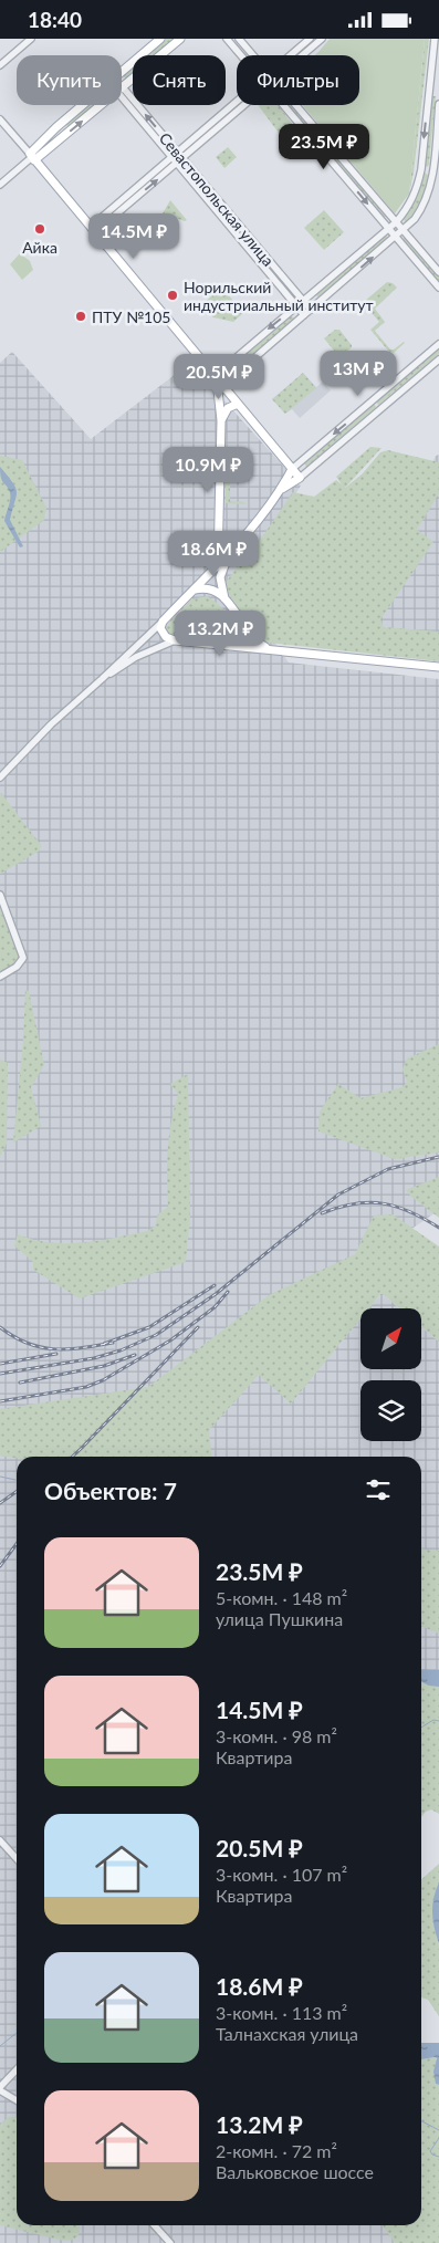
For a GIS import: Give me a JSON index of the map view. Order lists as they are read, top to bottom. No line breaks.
{"streets":{"street":["Севастопольская улица"]},"places":["Айка","Норильский индустриальный институт","ПТУ №105"],"north":"top right","page":{"status":"18:40","chip":["Купить","Снять","Фильтры"],"price":["23.5M ₽","14.5M ₽","13M ₽","20.5M ₽","10.9M ₽","18.6M ₽","13.2M ₽"],"heading":"Объектов: 7","list":[{"name":"23.5M ₽","note":"5-комн. · 148 m² · улица Пушкина"},{"name":"14.5M ₽","note":"3-комн. · 98 m² · Квартира"},{"name":"20.5M ₽","note":"3-комн. · 107 m² · Квартира"},{"name":"18.6M ₽","note":"3-комн. · 113 m² · Талнахская улица"},{"name":"13.2M ₽","note":"2-комн. · 72 m² · Вальковское шоссе"}]}}
